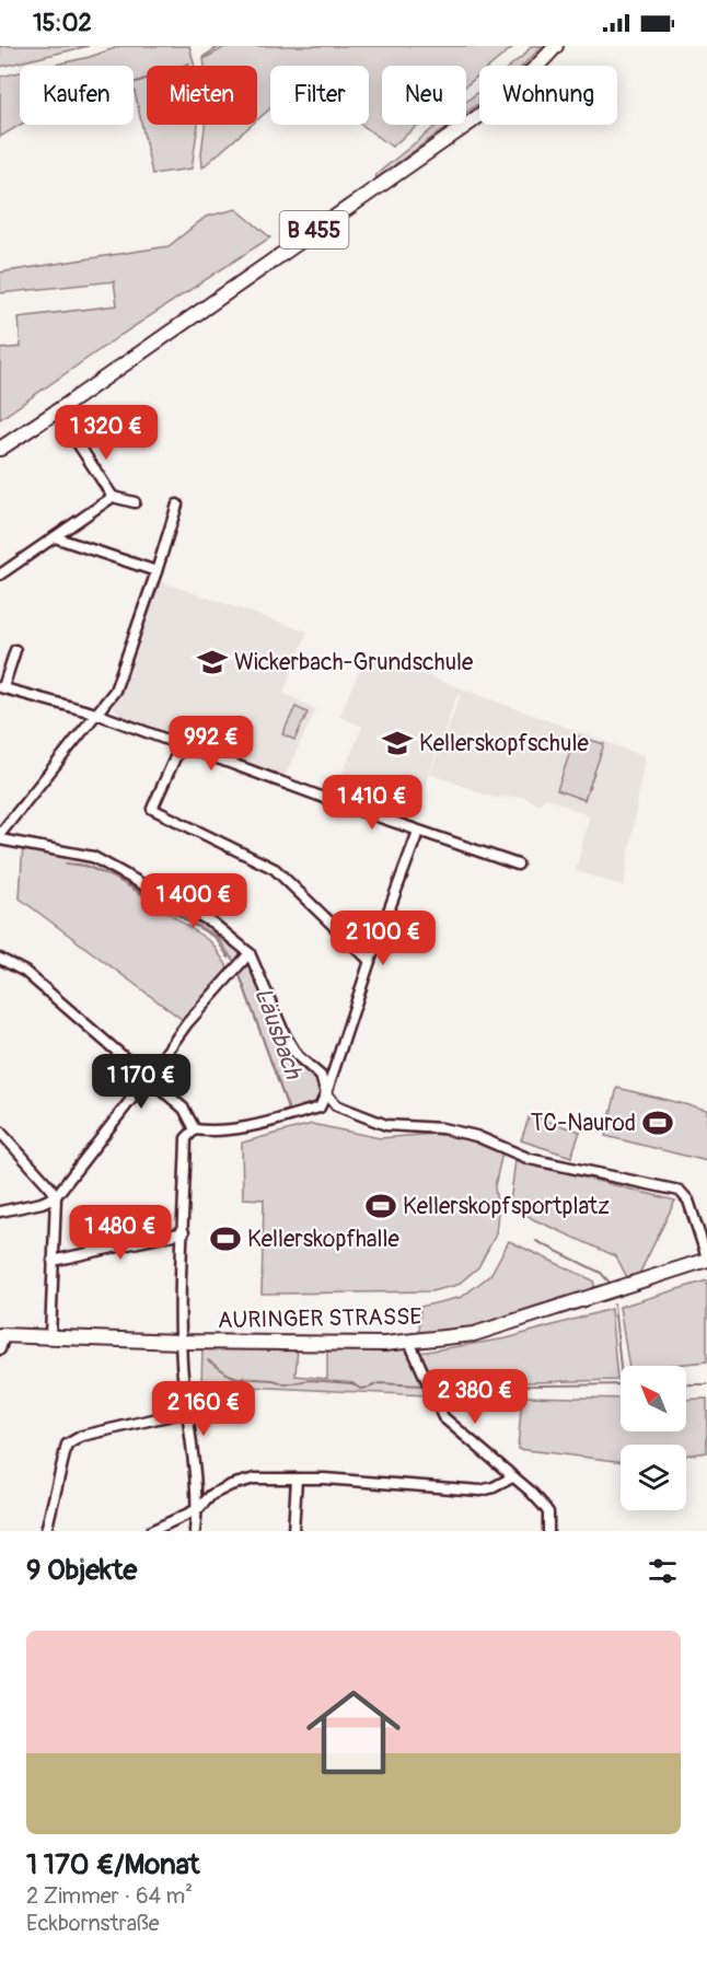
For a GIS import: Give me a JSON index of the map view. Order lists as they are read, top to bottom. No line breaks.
{"streets":{"street":["B 455","AURINGER STRASSE"]},"water":["Läusbach"],"places":{"school or university":["Wickerbach-Grundschule","Kellerskopfschule"],"sports":["TC-Naurod","Kellerskopfsportplatz","Kellerskopfhalle"]},"north":"top left","page":{"status":"15:02","chip":["Kaufen","Mieten","Filter","Neu","Wohnung"],"price":["1 320 €","992 €","1 410 €","1 400 €","2 100 €","1 170 €","1 480 €","2 380 €","2 160 €"],"heading":"9 Objekte","list":[{"name":"1 170 €/Monat","note":"2 Zimmer · 64 m² · Eckbornstraße"}]}}
